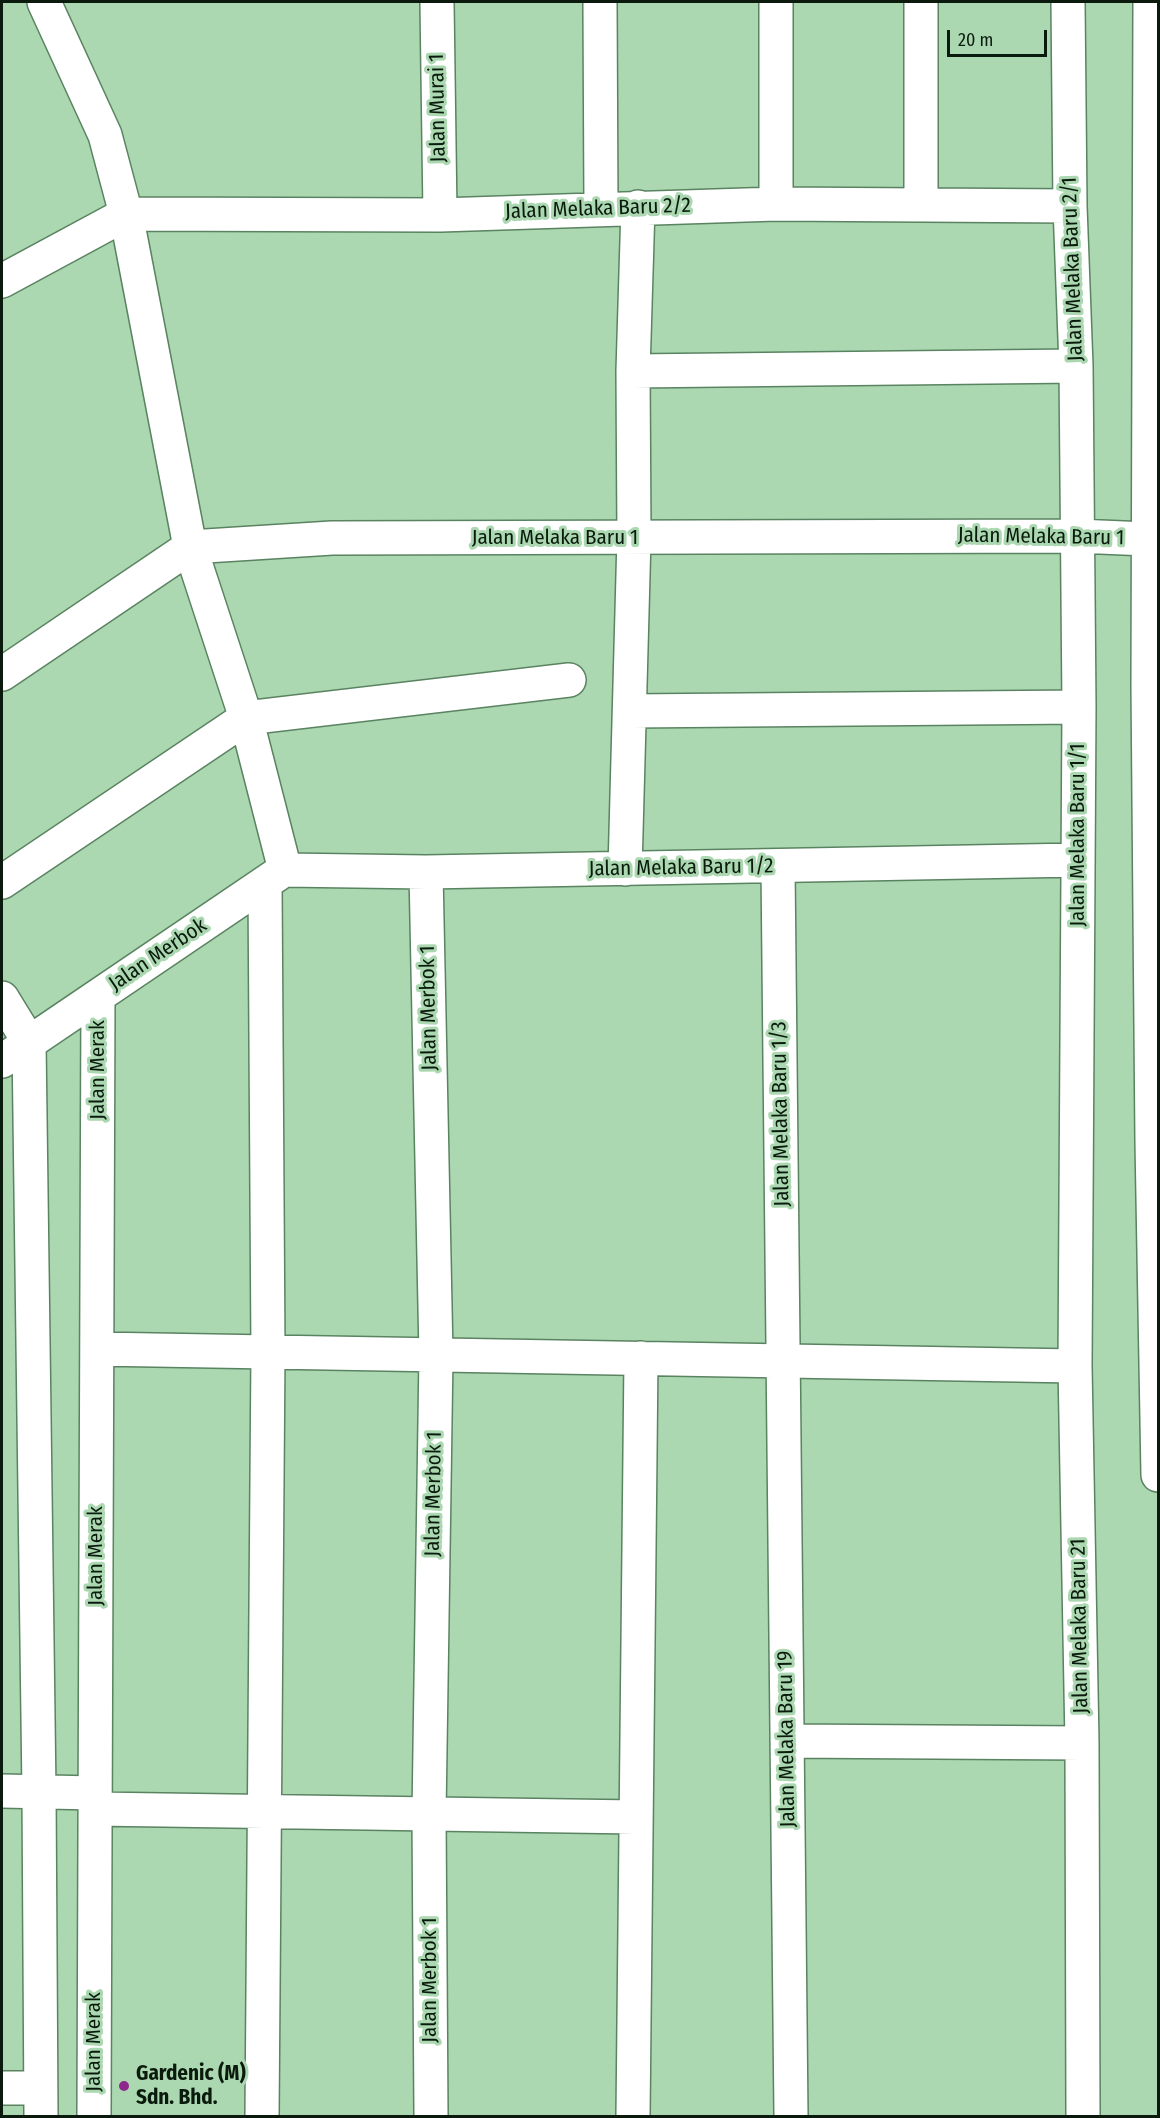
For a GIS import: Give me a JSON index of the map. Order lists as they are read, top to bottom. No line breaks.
{"streets":{"street":["Jalan Murai 1","Jalan Melaka Baru 2/2","Jalan Melaka Baru 2/1","Jalan Melaka Baru 1","Jalan Melaka Baru 1/1","Jalan Melaka Baru 1/2","Jalan Merbok","Jalan Merbok 1","Jalan Merak","Jalan Melaka Baru 1/3","Jalan Melaka Baru 21","Jalan Melaka Baru 19"]},"crossings":[["Jalan Murai 1","Jalan Melaka Baru 2/2"],["Jalan Melaka Baru 2/2","Jalan Melaka Baru 2/1"],["Jalan Melaka Baru 2/1","Jalan Melaka Baru 1"],["Jalan Melaka Baru 2/1","Jalan Melaka Baru 1/1"],["Jalan Melaka Baru 1","Jalan Melaka Baru 1/1"],["Jalan Melaka Baru 1/1","Jalan Melaka Baru 1/2"],["Jalan Melaka Baru 1/1","Jalan Melaka Baru 21"],["Jalan Melaka Baru 1/2","Jalan Merbok"],["Jalan Melaka Baru 1/2","Jalan Merbok 1"],["Jalan Melaka Baru 1/2","Jalan Melaka Baru 1/3"],["Jalan Merbok","Jalan Merak"],["Jalan Melaka Baru 1/3","Jalan Melaka Baru 19"]],"places":["Gardenic (M) Sdn. Bhd."],"scale_bar":"20 m"}
